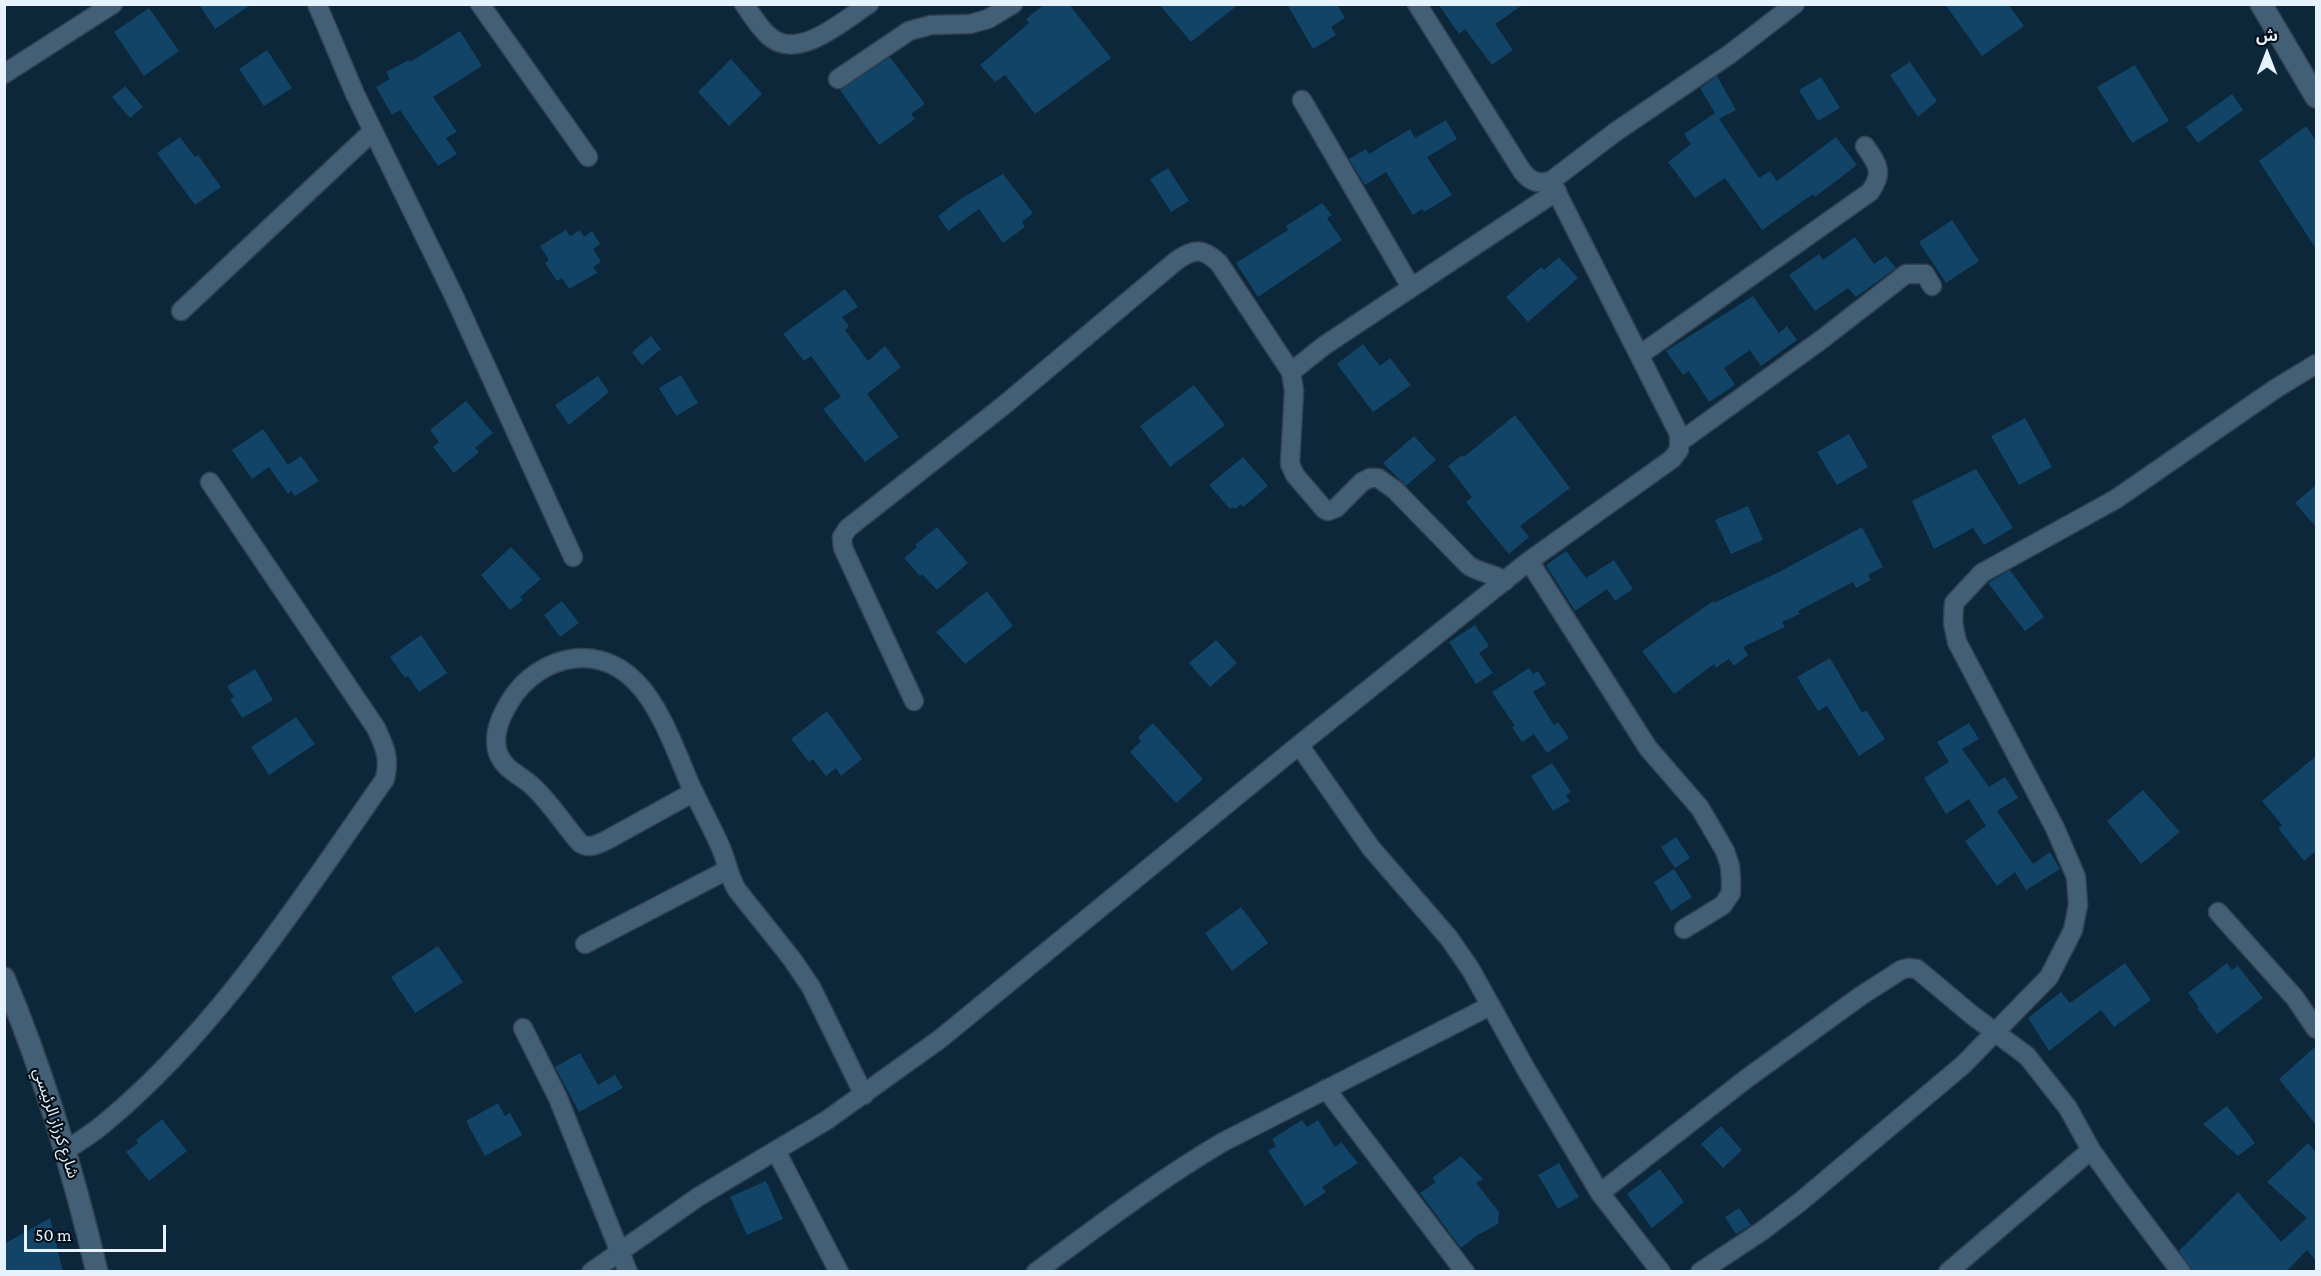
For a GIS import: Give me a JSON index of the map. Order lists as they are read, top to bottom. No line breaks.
{"streets":{"street":["شارع كرزاز الرئيسي"]},"scale_bar":"50 m","north":"top"}
